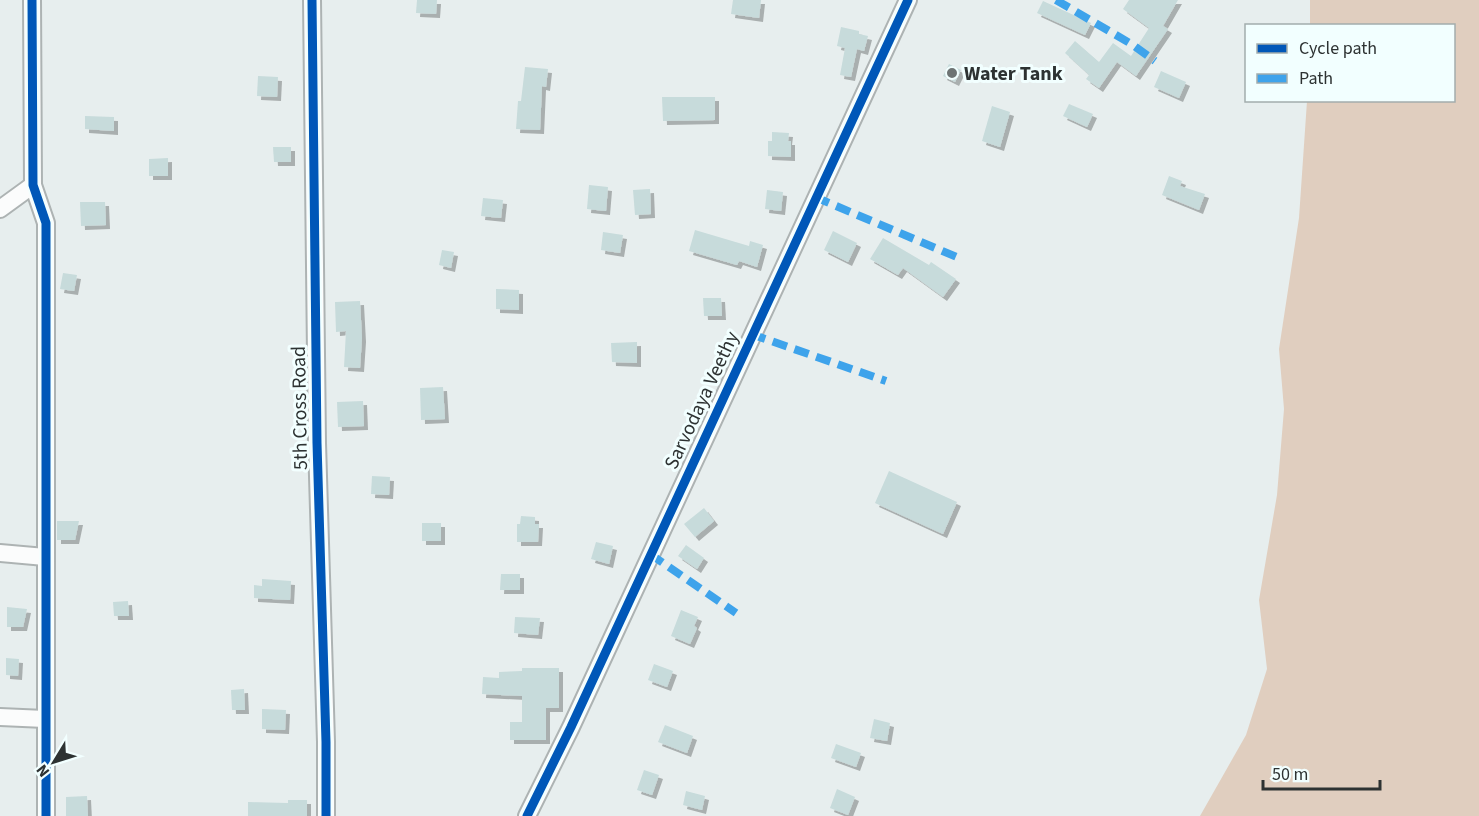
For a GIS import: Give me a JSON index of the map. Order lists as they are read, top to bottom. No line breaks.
{"streets":{"street":["Sarvodaya Veethy","5th Cross Road"]},"places":["Water Tank"],"legend":["Cycle path","Path"],"scale_bar":"50 m","north":"bottom left"}
